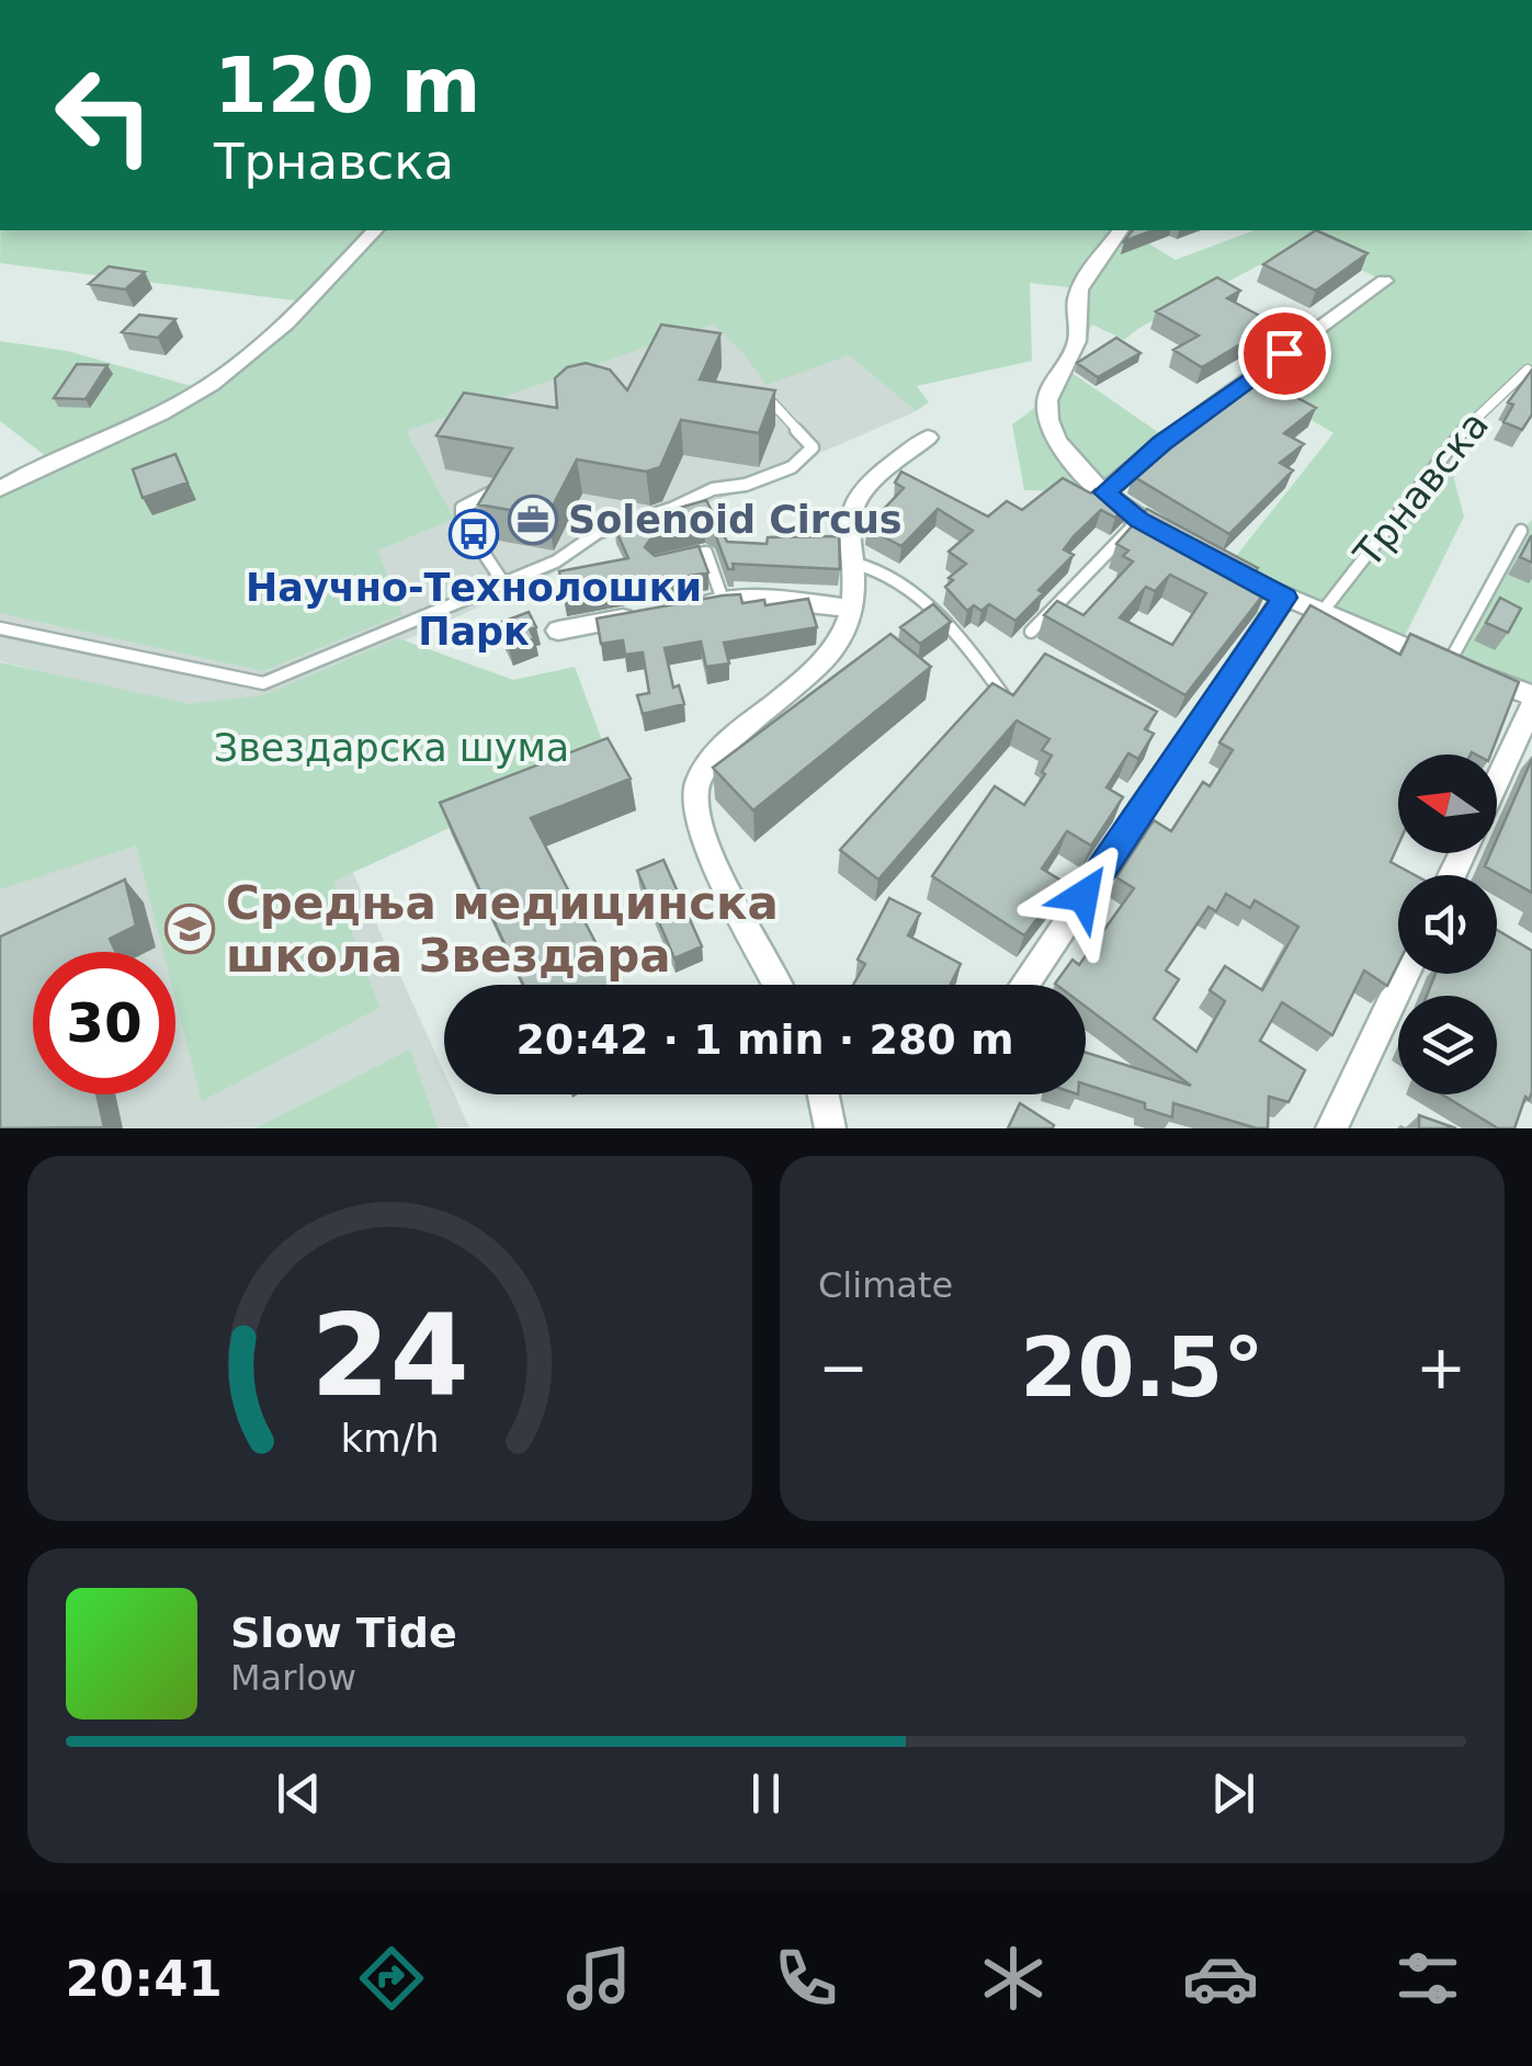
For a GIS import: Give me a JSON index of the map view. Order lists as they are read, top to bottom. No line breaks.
{"streets":{"lane":["Трнавска"]},"parks":["Звездарска шума"],"places":{"office":["Solenoid Circus"],"bus stop":["Научно-Технолошки Парк"],"school or university":["Средња медицинска школа Звездара"]},"north":"left","page":{"turn":["120 m","Трнавска"],"limit":"30","trip":"20:42 · 1 min · 280 m","tile":"Climate","heat":["−","20.5°","+"],"song":["Slow Tide","Marlow"],"tabs":"20:41","gauge":["24","km/h"]}}
